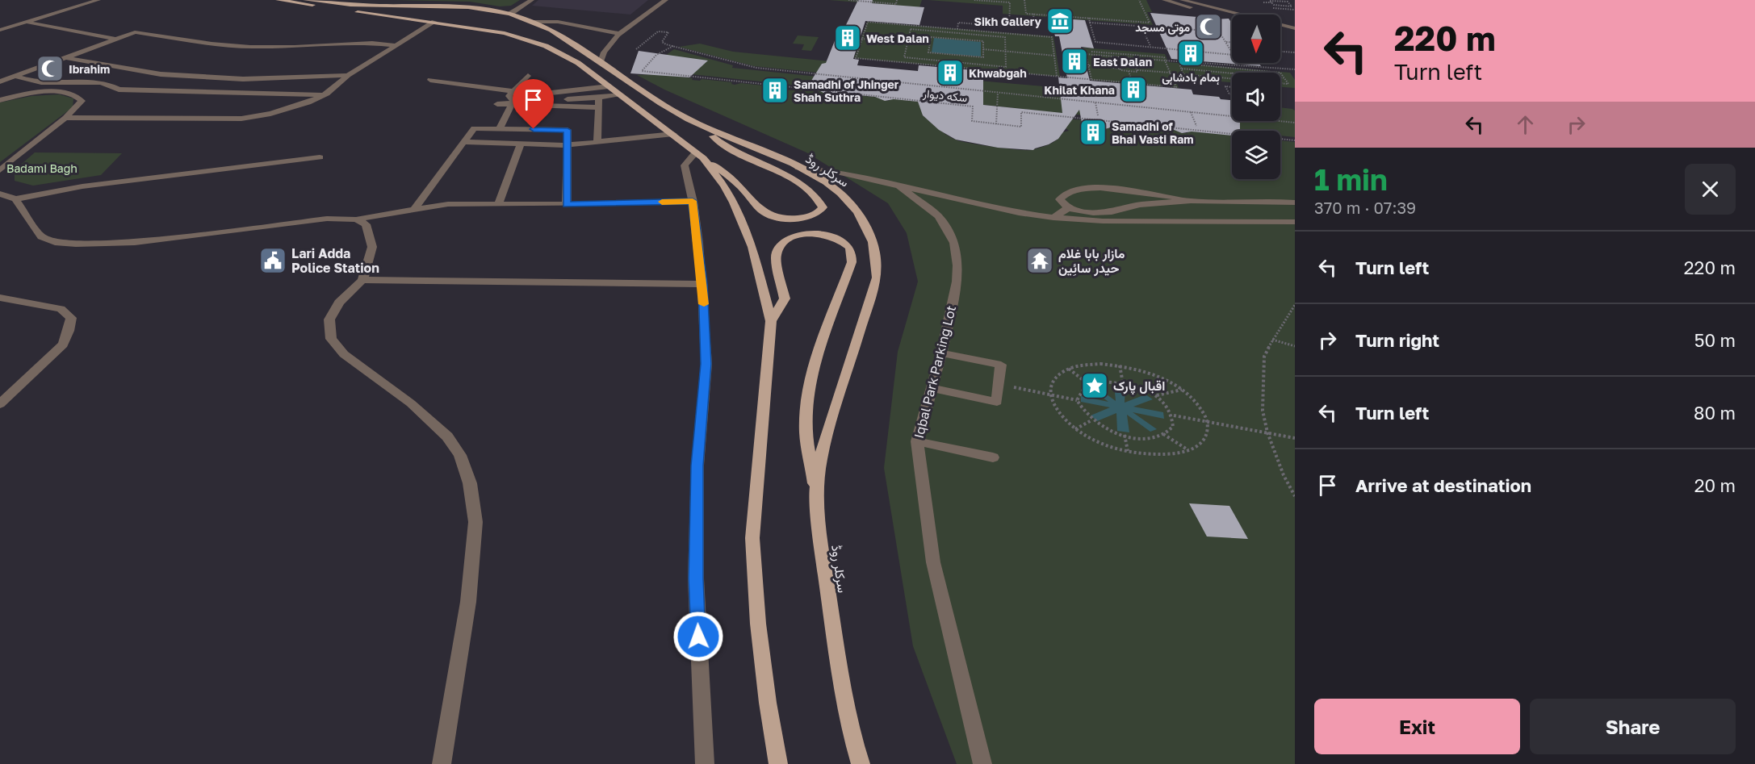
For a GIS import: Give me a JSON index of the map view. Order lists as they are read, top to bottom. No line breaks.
{"streets":{"main road":["سرکلر روڈ"],"street":["Iqbal Park Parking Lot"],"path":["سکه دیوار"]},"crossings":[["سرکلر روڈ","Iqbal Park Parking Lot"]],"parks":["Badami Bagh"],"places":{"museum":["Sikh Gallery"],"mosque":["موتی مسجد","Ibrahim"],"building":["West Dalan","ہمام بادشاہی","East Dalan","Khwabgah","Khilat Khana","Samadhi of Jhinger Shah Suthra","Samadhi of Bhai Vasti Ram"],"public building":["Lari Adda Police Station"],"temple":["مازار بابا غلام حیدر سائِین"],"place":["اقبال پارک"]},"north":"bottom","page":{"turn":["220 m","Turn left"],"heading":["1 min","370 m · 07:39"],"list":[{"name":"Turn left","value":"220 m"},{"name":"Turn right","value":"50 m"},{"name":"Turn left","value":"80 m"},{"name":"Arrive at destination","value":"20 m"}],"buttons":["Exit","Share"]}}
